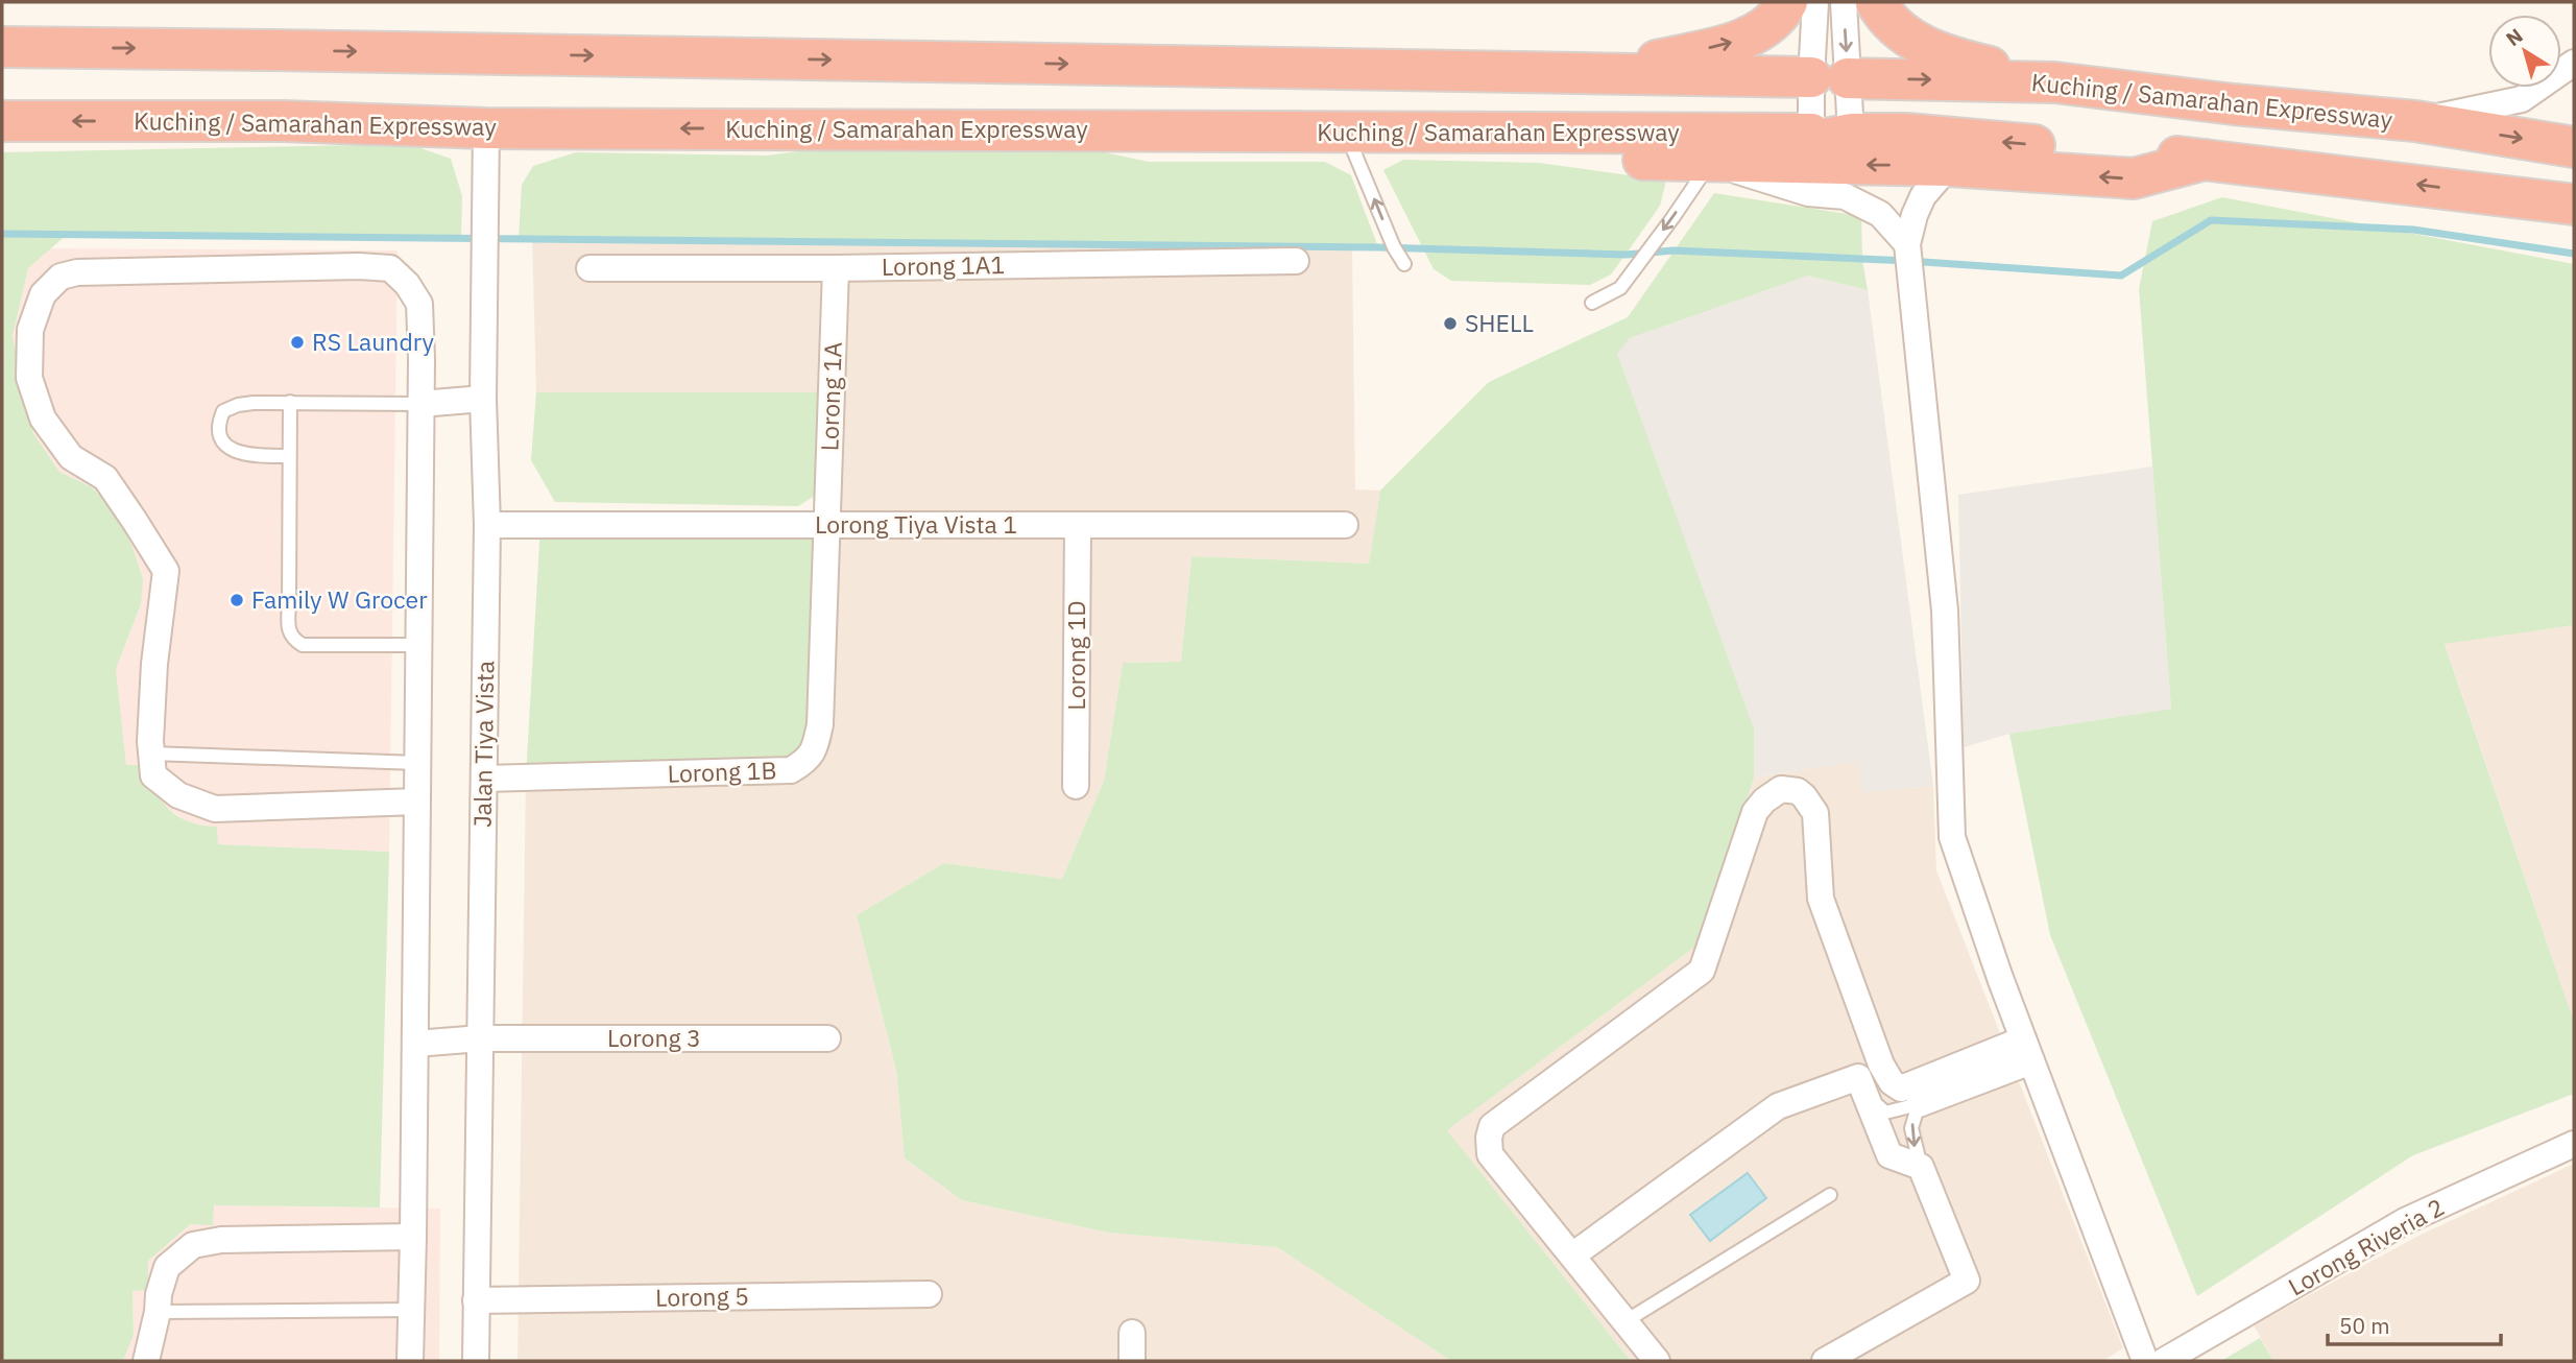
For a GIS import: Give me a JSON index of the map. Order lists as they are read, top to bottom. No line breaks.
{"streets":{"highway":["Kuching / Samarahan Expressway"],"street":["Lorong 1A1","Lorong 1A","Lorong Tiya Vista 1","Lorong 1D","Jalan Tiya Vista","Lorong 1B","Lorong 3","Lorong Riveria 2","Lorong 5"]},"crossings":[["Kuching / Samarahan Expressway","Jalan Tiya Vista"],["Lorong 1A1","Lorong 1A"],["Lorong 1A","Lorong Tiya Vista 1"],["Lorong 1A","Lorong 1B"],["Lorong Tiya Vista 1","Lorong 1D"],["Lorong Tiya Vista 1","Jalan Tiya Vista"],["Lorong Tiya Vista 1","Lorong 1B"],["Jalan Tiya Vista","Lorong 1B"],["Jalan Tiya Vista","Lorong 3"],["Jalan Tiya Vista","Lorong 5"]],"places":["SHELL","RS Laundry","Family W Grocer"],"scale_bar":"50 m","north":"top left"}
